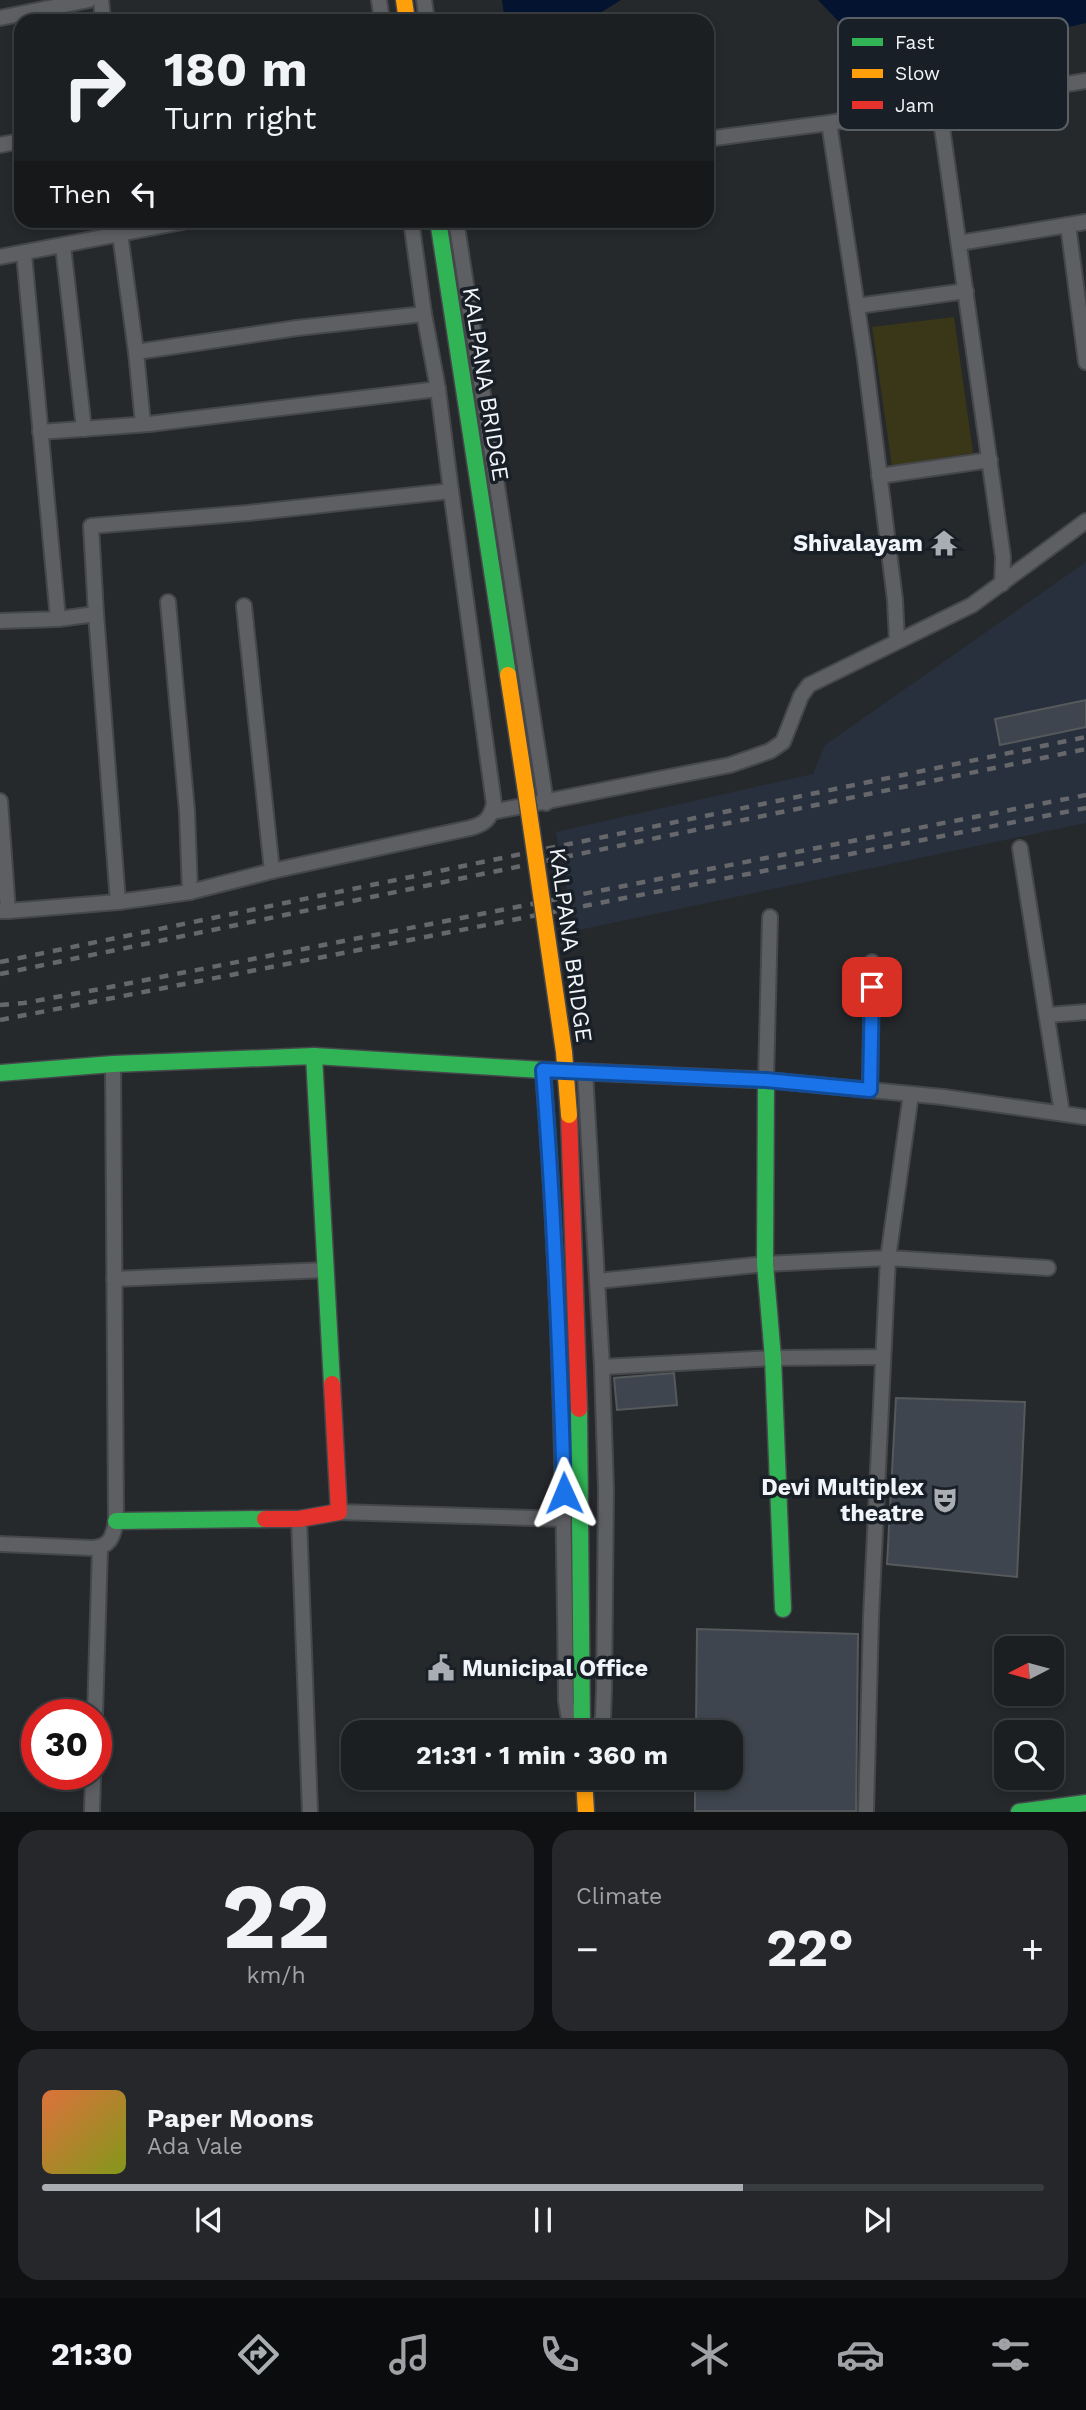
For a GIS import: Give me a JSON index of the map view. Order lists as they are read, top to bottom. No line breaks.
{"streets":{"street":["KALPANA BRIDGE"]},"places":{"temple":["Shivalayam"],"theatre":["Devi Multiplex theatre"],"public building":["Municipal Office"]},"legend":["Fast","Slow","Jam"],"north":"left","page":{"turn":["180 m","Turn right"],"then":"Then","limit":"30","trip":"21:31 · 1 min · 360 m","tile":[["22","km/h"],"Climate"],"heat":["−","22°","+"],"song":["Paper Moons","Ada Vale"],"tabs":"21:30"}}
